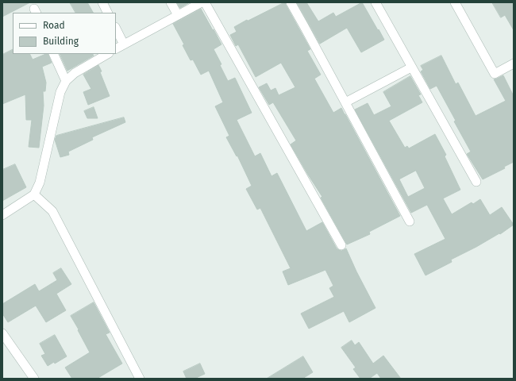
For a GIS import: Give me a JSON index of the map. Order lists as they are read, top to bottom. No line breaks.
{"legend":["Road","Building"]}
